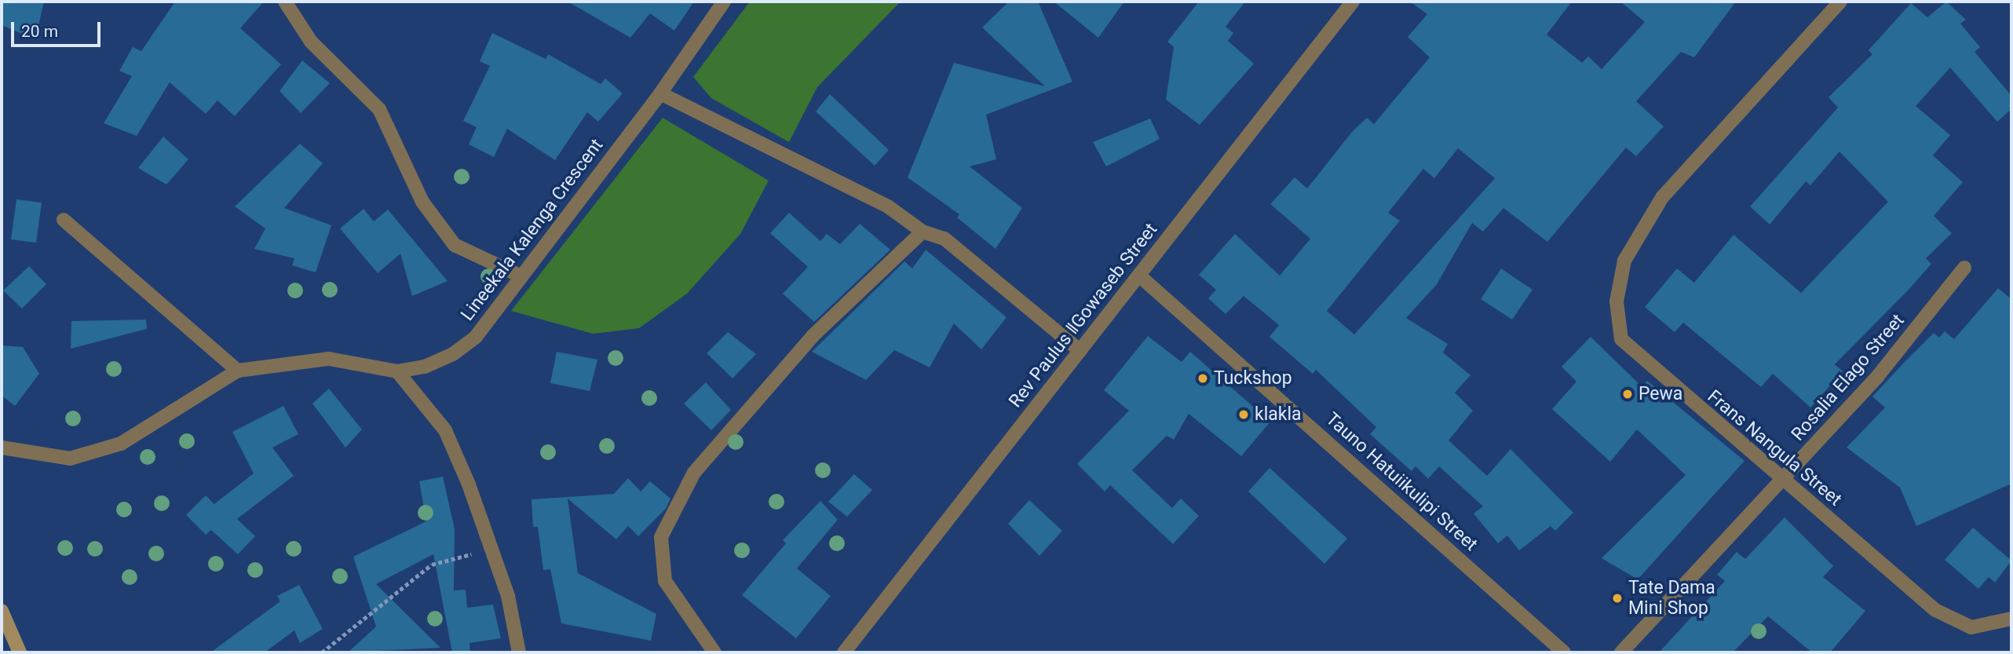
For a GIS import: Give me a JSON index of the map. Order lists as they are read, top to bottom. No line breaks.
{"streets":{"street":["Lineekala Kalenga Crescent","Rev Paulus ǁGowaseb Street","Rosalia Elago Street","Frans Nangula Street","Tauno Hatuiikulipi Street"]},"crossings":[["Rev Paulus ǁGowaseb Street","Tauno Hatuiikulipi Street"],["Rosalia Elago Street","Frans Nangula Street"]],"places":["Tuckshop","Pewa","klakla","Tate Dama Mini Shop"],"scale_bar":"20 m"}
